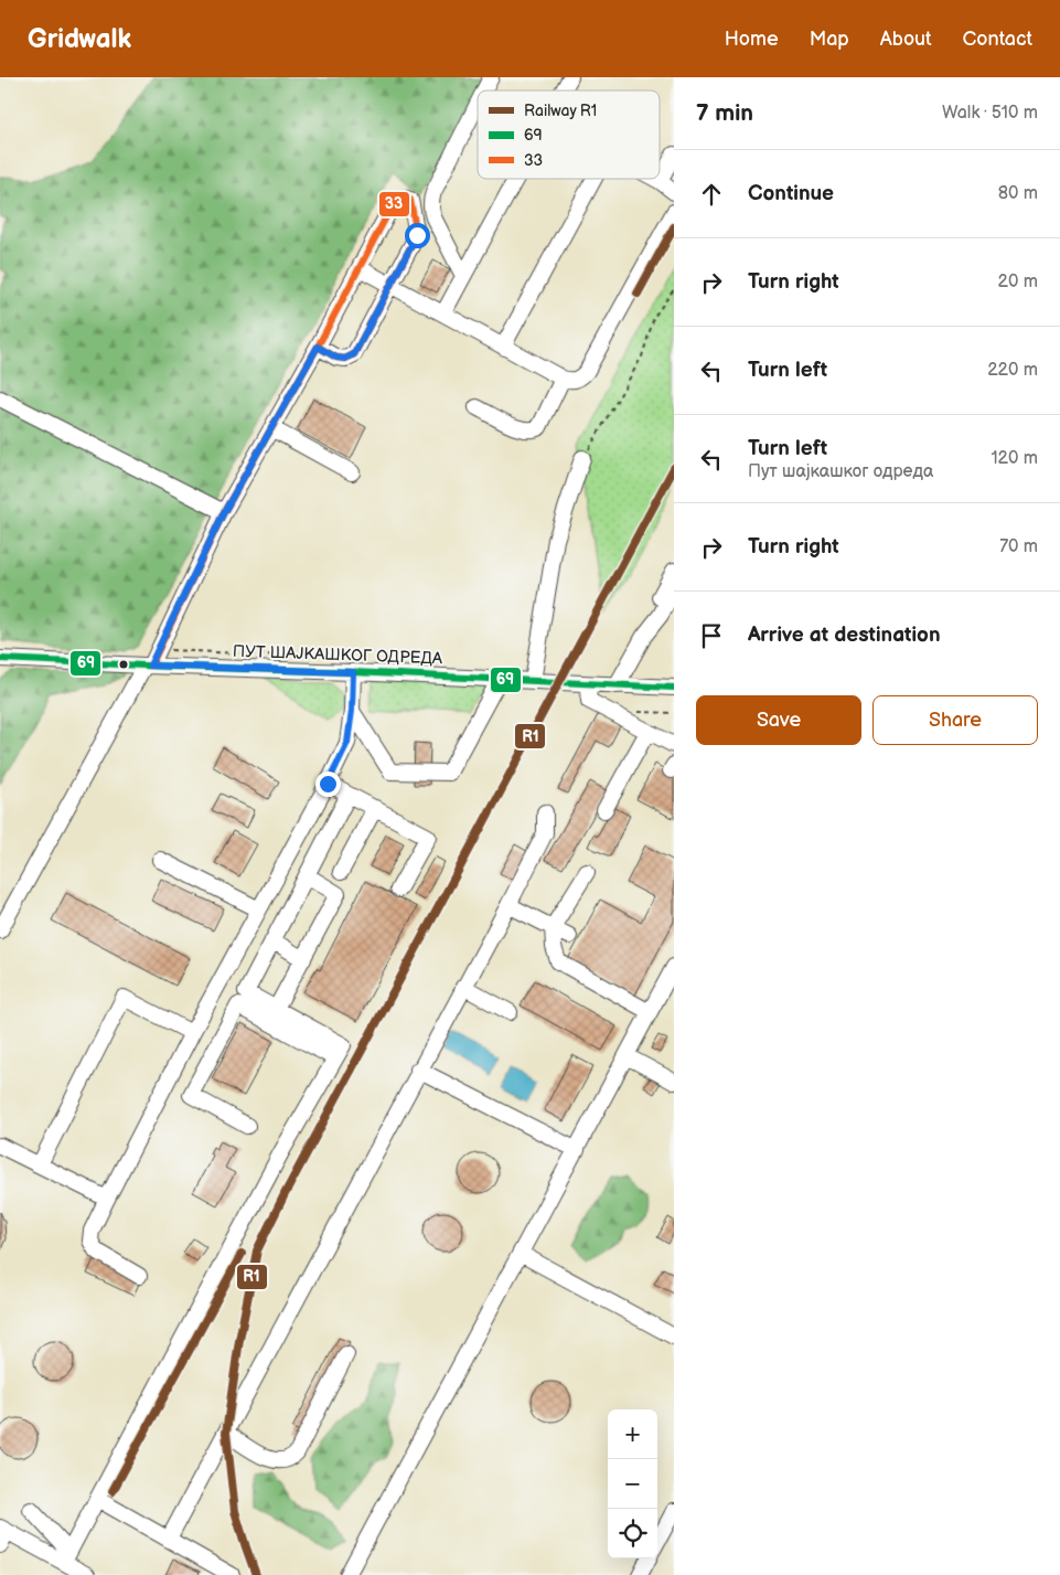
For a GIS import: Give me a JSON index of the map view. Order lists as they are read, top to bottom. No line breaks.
{"streets":{"street":["ПУТ ШАЈКАШКОГ ОДРЕДА"]},"lines":["transit line 33","rail line R1","transit line 69"],"legend":["Railway R1","69","33"],"page":{"header":"Gridwalk","nav":["Home","Map","About","Contact"],"heading":["7 min","Walk · 510 m"],"list":[["Continue","80 m"],["Turn right","20 m"],["Turn left","220 m"],["Turn left","Пут шајкашког одреда","120 m"],["Turn right","70 m"],"Arrive at destination"],"buttons":["Save","Share"],"map_buttons":["+","−"]}}
